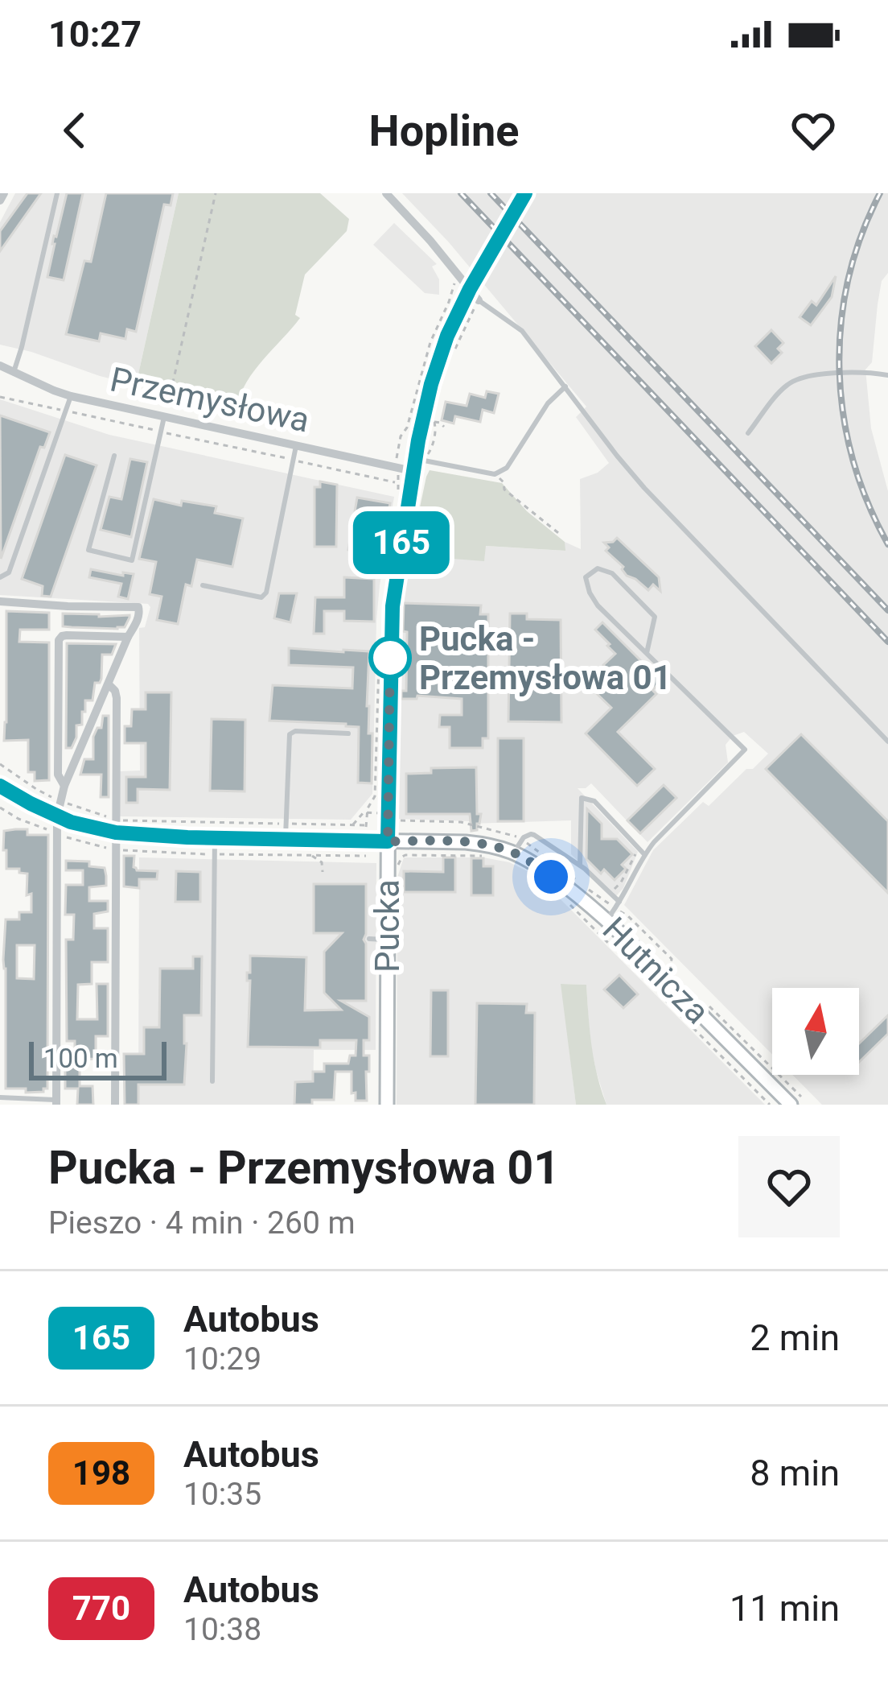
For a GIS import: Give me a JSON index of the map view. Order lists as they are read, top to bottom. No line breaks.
{"streets":{"street":["Przemysłowa","Pucka","Hutnicza"]},"crossings":[["Przemysłowa","Pucka"],["Pucka","Hutnicza"]],"places":["Pucka - Przemysłowa 01"],"lines":["bus line 165"],"scale_bar":"100 m","north":"top","page":{"status":"10:27","header":"Hopline","on_map":"165","scale":"100 m","heading":["Pucka - Przemysłowa 01","Pieszo · 4 min · 260 m"],"list":[{"mark":"165","name":"Autobus","note":"10:29","value":"2 min"},{"mark":"198","name":"Autobus","note":"10:35","value":"8 min"},{"mark":"770","name":"Autobus","note":"10:38","value":"11 min"}]}}
